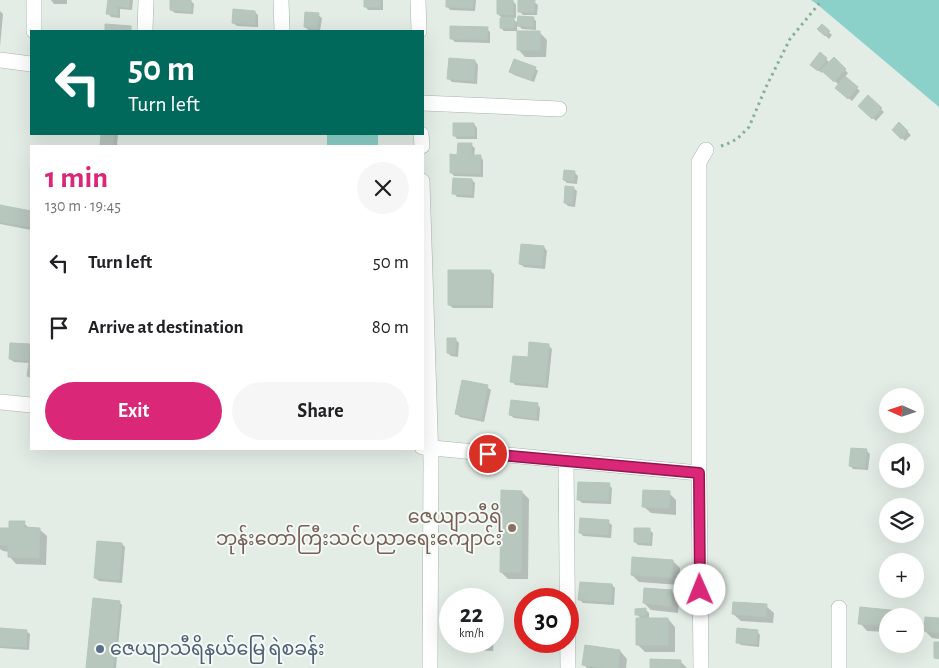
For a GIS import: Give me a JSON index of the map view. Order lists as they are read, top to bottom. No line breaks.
{"places":["ဇေယျာသီရိ ဘုန်းတော်ကြီးသင်ပညာရေးကျောင်း","ဇေယျာသီရိနယ်မြေ ရဲစခန်း"],"north":"left","page":{"turn":["50 m","Turn left"],"heading":["1 min","130 m · 19:45"],"list":[{"name":"Turn left","value":"50 m"},{"name":"Arrive at destination","value":"80 m"}],"buttons":["Exit","Share"],"map_buttons":["+","−"],"speed":"22 km/h","limit":"30"}}
